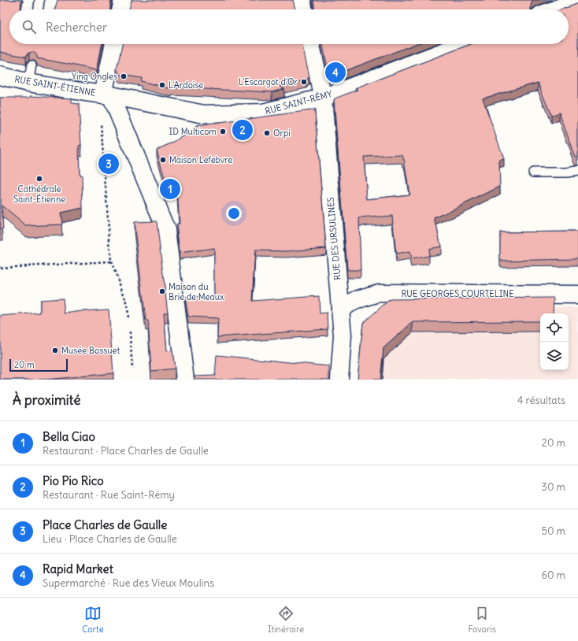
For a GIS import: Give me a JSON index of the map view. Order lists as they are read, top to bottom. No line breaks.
{"streets":{"street":["RUE SAINT-ÉTIENNE","RUE SAINT-RÉMY","RUE DES URSULINES","RUE GEORGES COURTELINE"]},"crossings":[["RUE SAINT-ÉTIENNE","RUE SAINT-RÉMY"],["RUE SAINT-RÉMY","RUE DES URSULINES"],["RUE DES URSULINES","RUE GEORGES COURTELINE"]],"places":["Ying Ongles","L'Escargot d'Or","L'Ardoise","ID Multicom","Orpi","Maison Lefebvre","Cathédrale Saint-Étienne","Maison du Brie de Meaux","Musée Bossuet"],"scale_bar":"20 m","page":{"search":"Rechercher","pins":["4","2","3","1"],"scale":"20 m","heading":["À proximité","4 résultats"],"list":[{"mark":"1","name":"Bella Ciao","note":"Restaurant · Place Charles de Gaulle","value":"20 m"},{"mark":"2","name":"Pio Pio Rico","note":"Restaurant · Rue Saint-Rémy","value":"30 m"},{"mark":"3","name":"Place Charles de Gaulle","note":"Lieu · Place Charles de Gaulle","value":"50 m"},{"mark":"4","name":"Rapid Market","note":"Supermarché · Rue des Vieux Moulins","value":"60 m"}],"nav":["Carte","Itinéraire","Favoris"]}}
